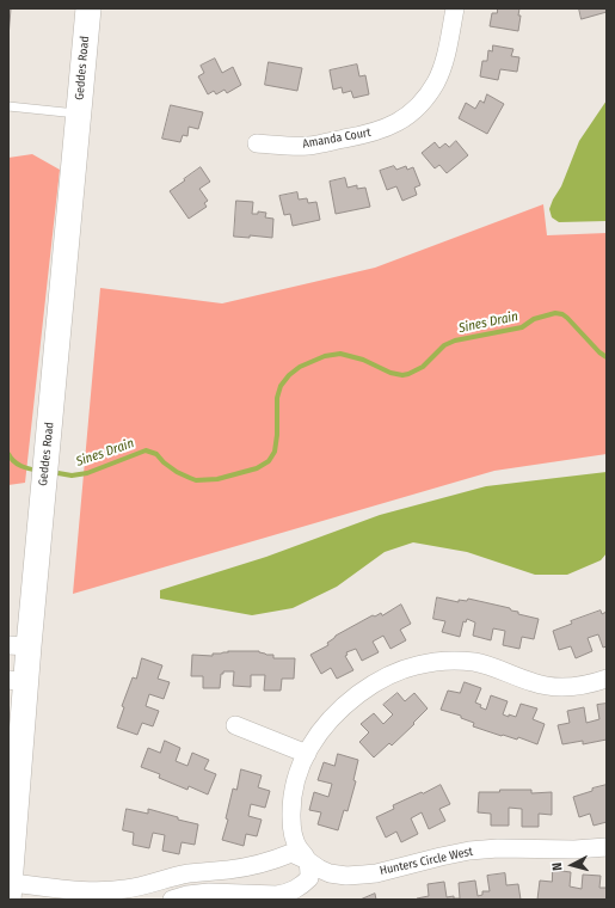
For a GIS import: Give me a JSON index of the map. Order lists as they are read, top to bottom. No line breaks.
{"streets":{"main road":["Geddes Road"],"street":["Amanda Court","Hunters Circle West"]},"water":["Sines Drain"],"north":"left"}
